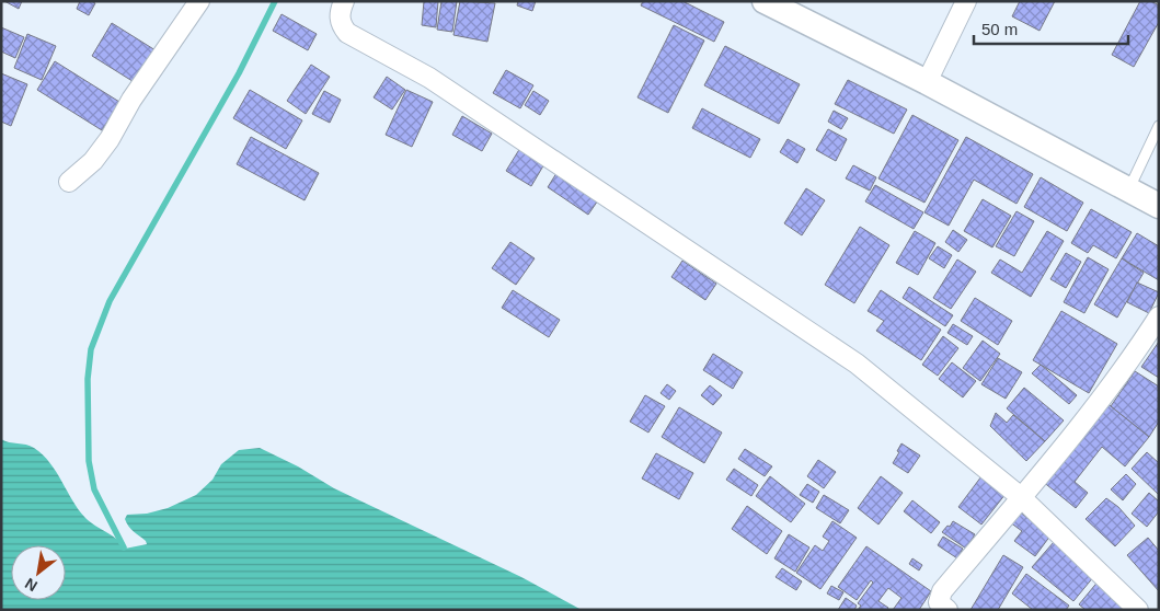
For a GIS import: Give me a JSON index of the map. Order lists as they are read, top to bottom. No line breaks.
{"scale_bar":"50 m","north":"bottom left"}
